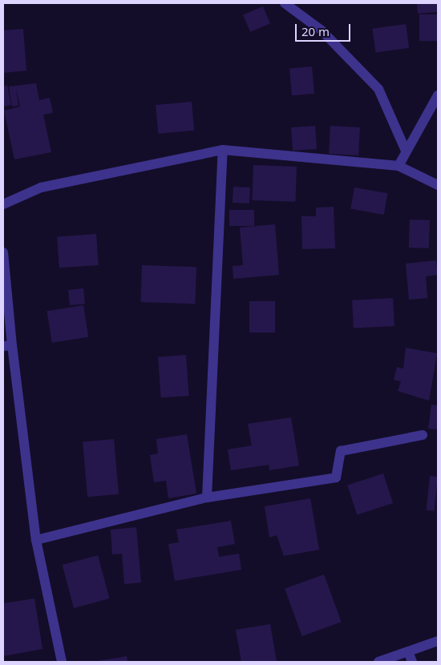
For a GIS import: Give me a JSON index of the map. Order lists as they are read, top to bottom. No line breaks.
{"scale_bar":"20 m"}
